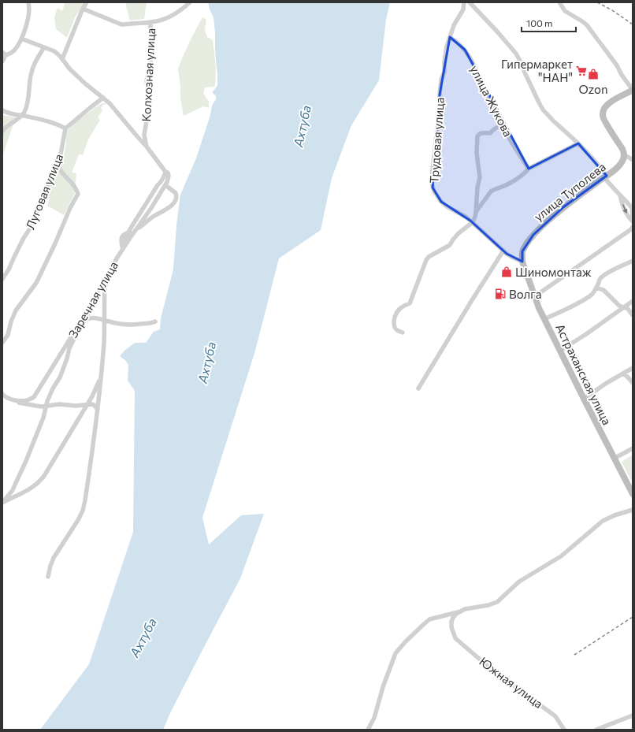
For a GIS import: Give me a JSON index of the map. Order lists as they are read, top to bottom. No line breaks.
{"streets":{"main road":["улица Туполева","Астраханская улица"],"street":["Колхозная улица","улица Жукова","Трудовая улица","Луговая улица","Заречная улица","Южная улица"]},"crossings":[["Колхозная улица","Заречная улица"],["улица Жукова","Трудовая улица"],["Трудовая улица","улица Туполева"],["Трудовая улица","Астраханская улица"],["улица Туполева","Астраханская улица"]],"water":["Ахтуба"],"places":{"supermarket":["Гипермаркет \"НАН\""],"shop":["Ozon","Шиномонтаж"],"fuel station":["Волга"]},"scale_bar":"100 m"}
